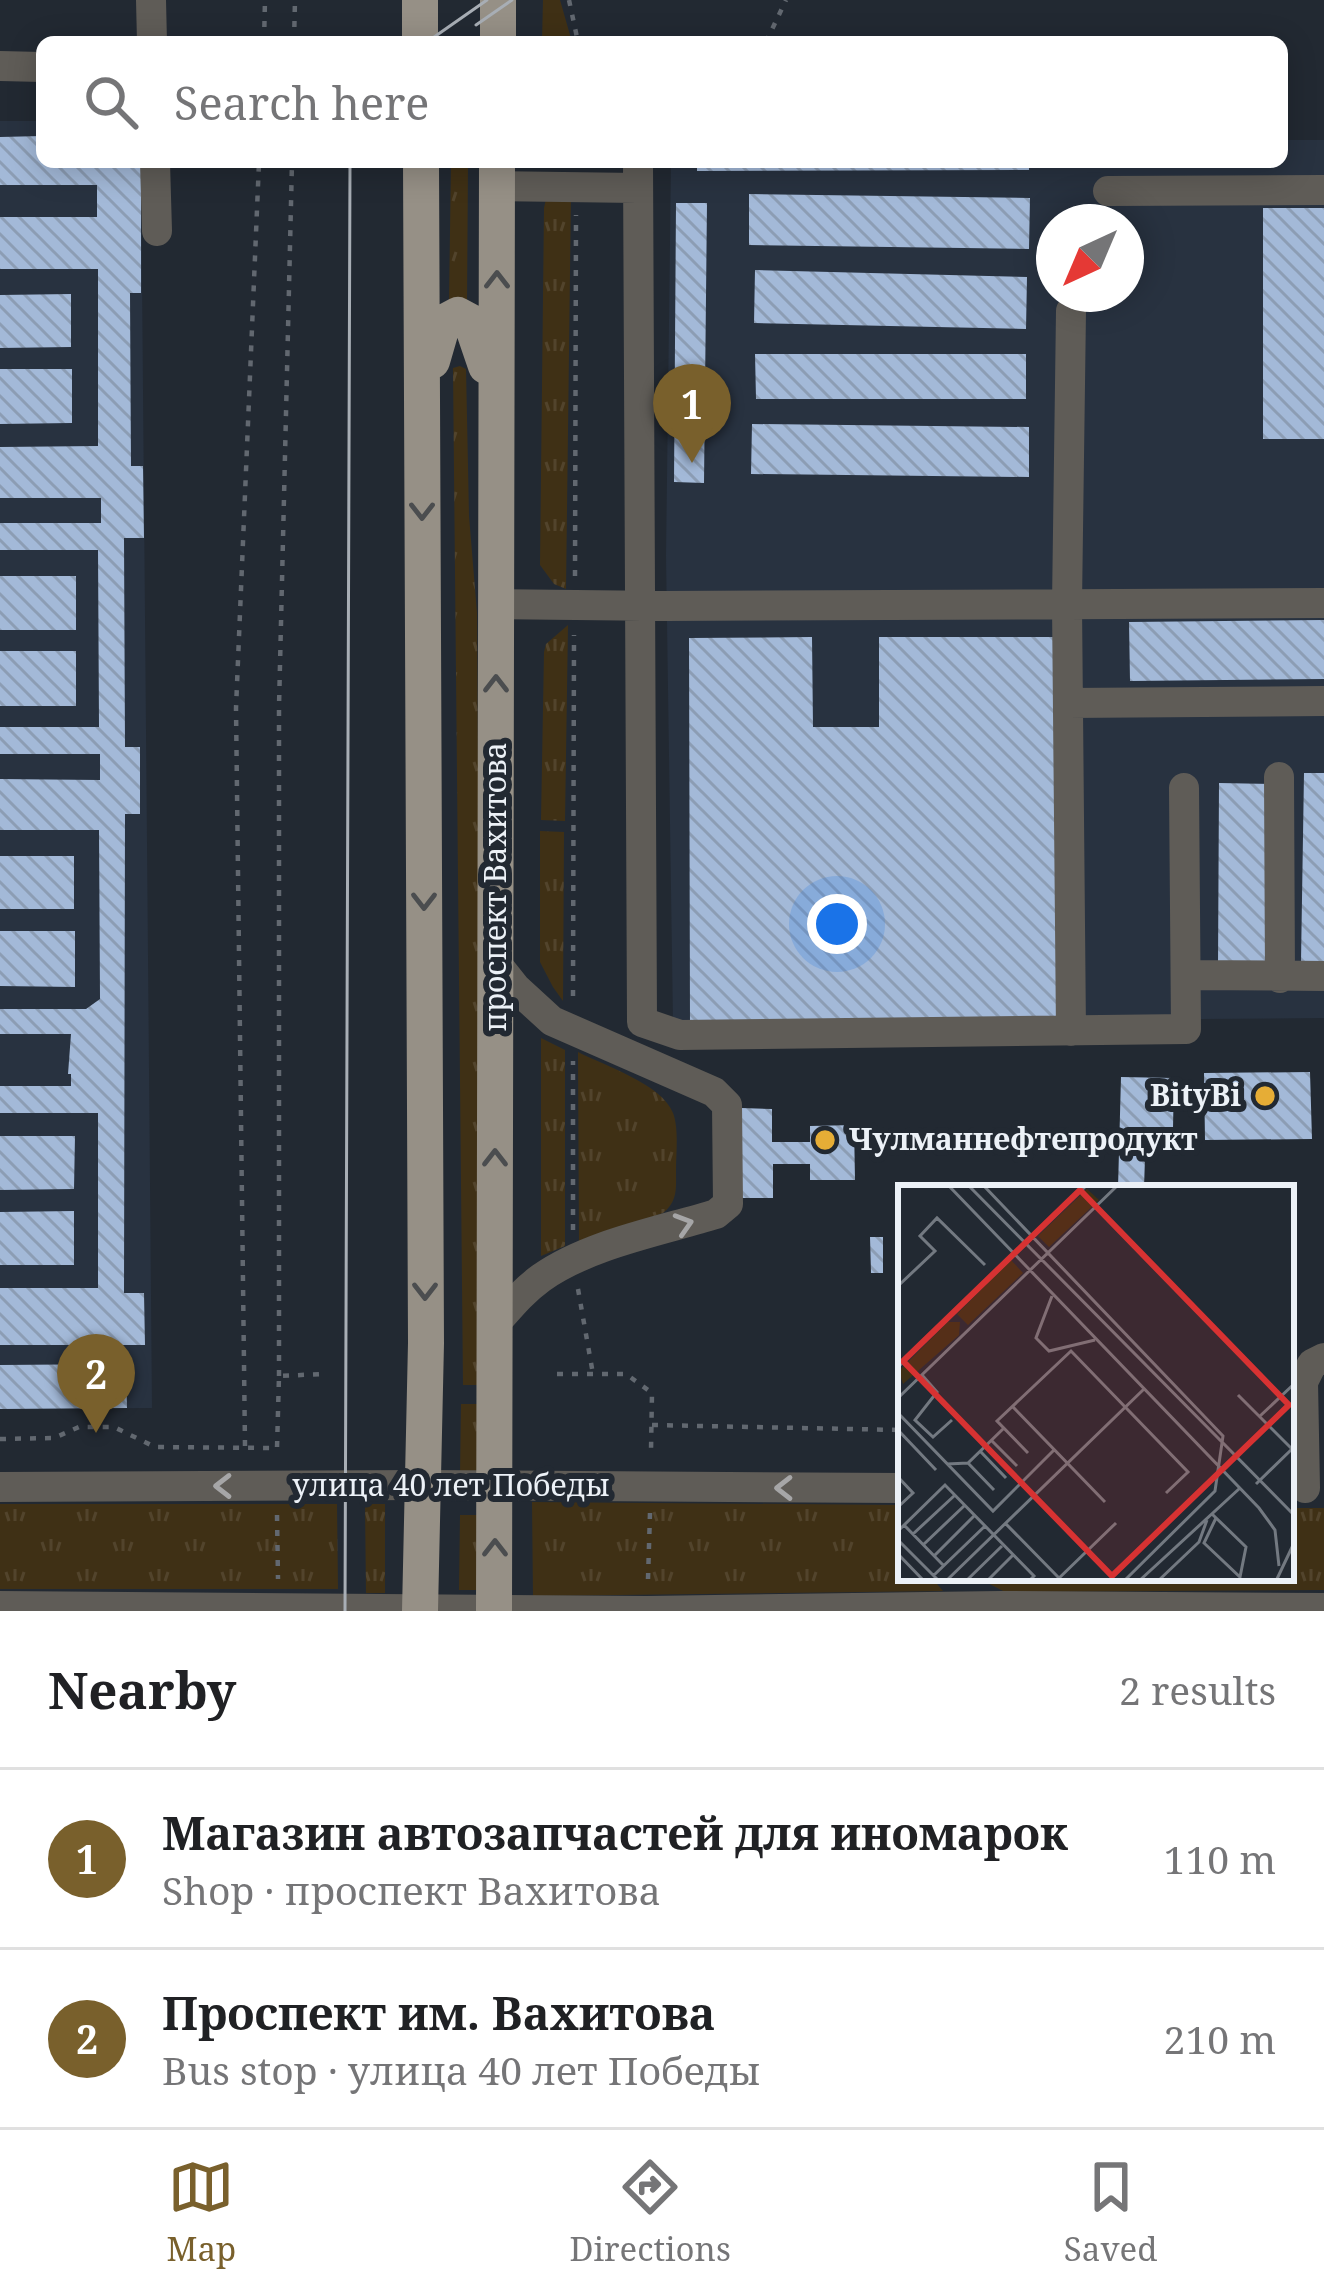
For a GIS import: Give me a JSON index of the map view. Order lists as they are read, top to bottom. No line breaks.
{"streets":{"main road":["проспект Вахитова"],"street":["улица 40 лет Победы"]},"crossings":[["проспект Вахитова","улица 40 лет Победы"]],"places":["BityBi","Чулманнефтепродукт"],"north":"bottom left","page":{"search":"Search here","pins":["1","2"],"heading":["Nearby","2 results"],"list":[{"mark":"1","name":"Магазин автозапчастей для иномарок","note":"Shop · проспект Вахитова","value":"110 m"},{"mark":"2","name":"Проспект им. Вахитова","note":"Bus stop · улица 40 лет Победы","value":"210 m"}],"nav":["Map","Directions","Saved"]}}
